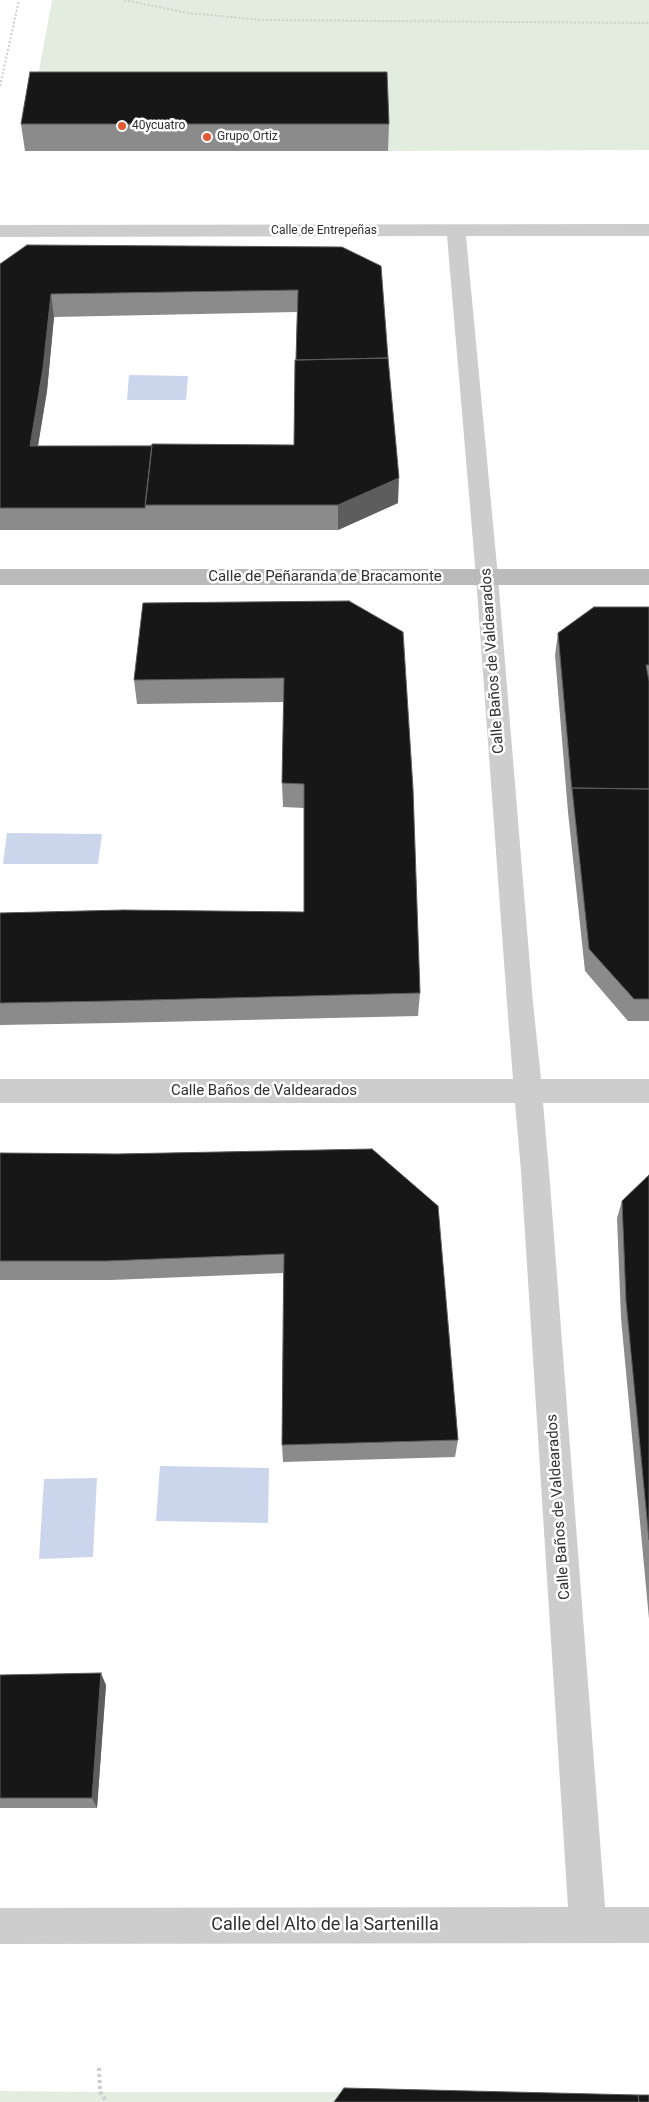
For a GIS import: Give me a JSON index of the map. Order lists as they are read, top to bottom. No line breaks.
{"streets":{"main road":["Calle de Peñaranda de Bracamonte"],"street":["Calle de Entrepeñas","Calle Baños de Valdearados","Calle del Alto de la Sartenilla"]},"crossings":[["Calle de Entrepeñas","Calle Baños de Valdearados"],["Calle de Peñaranda de Bracamonte","Calle Baños de Valdearados"],["Calle Baños de Valdearados","Calle del Alto de la Sartenilla"]],"places":["40ycuatro","Grupo Ortiz"]}
